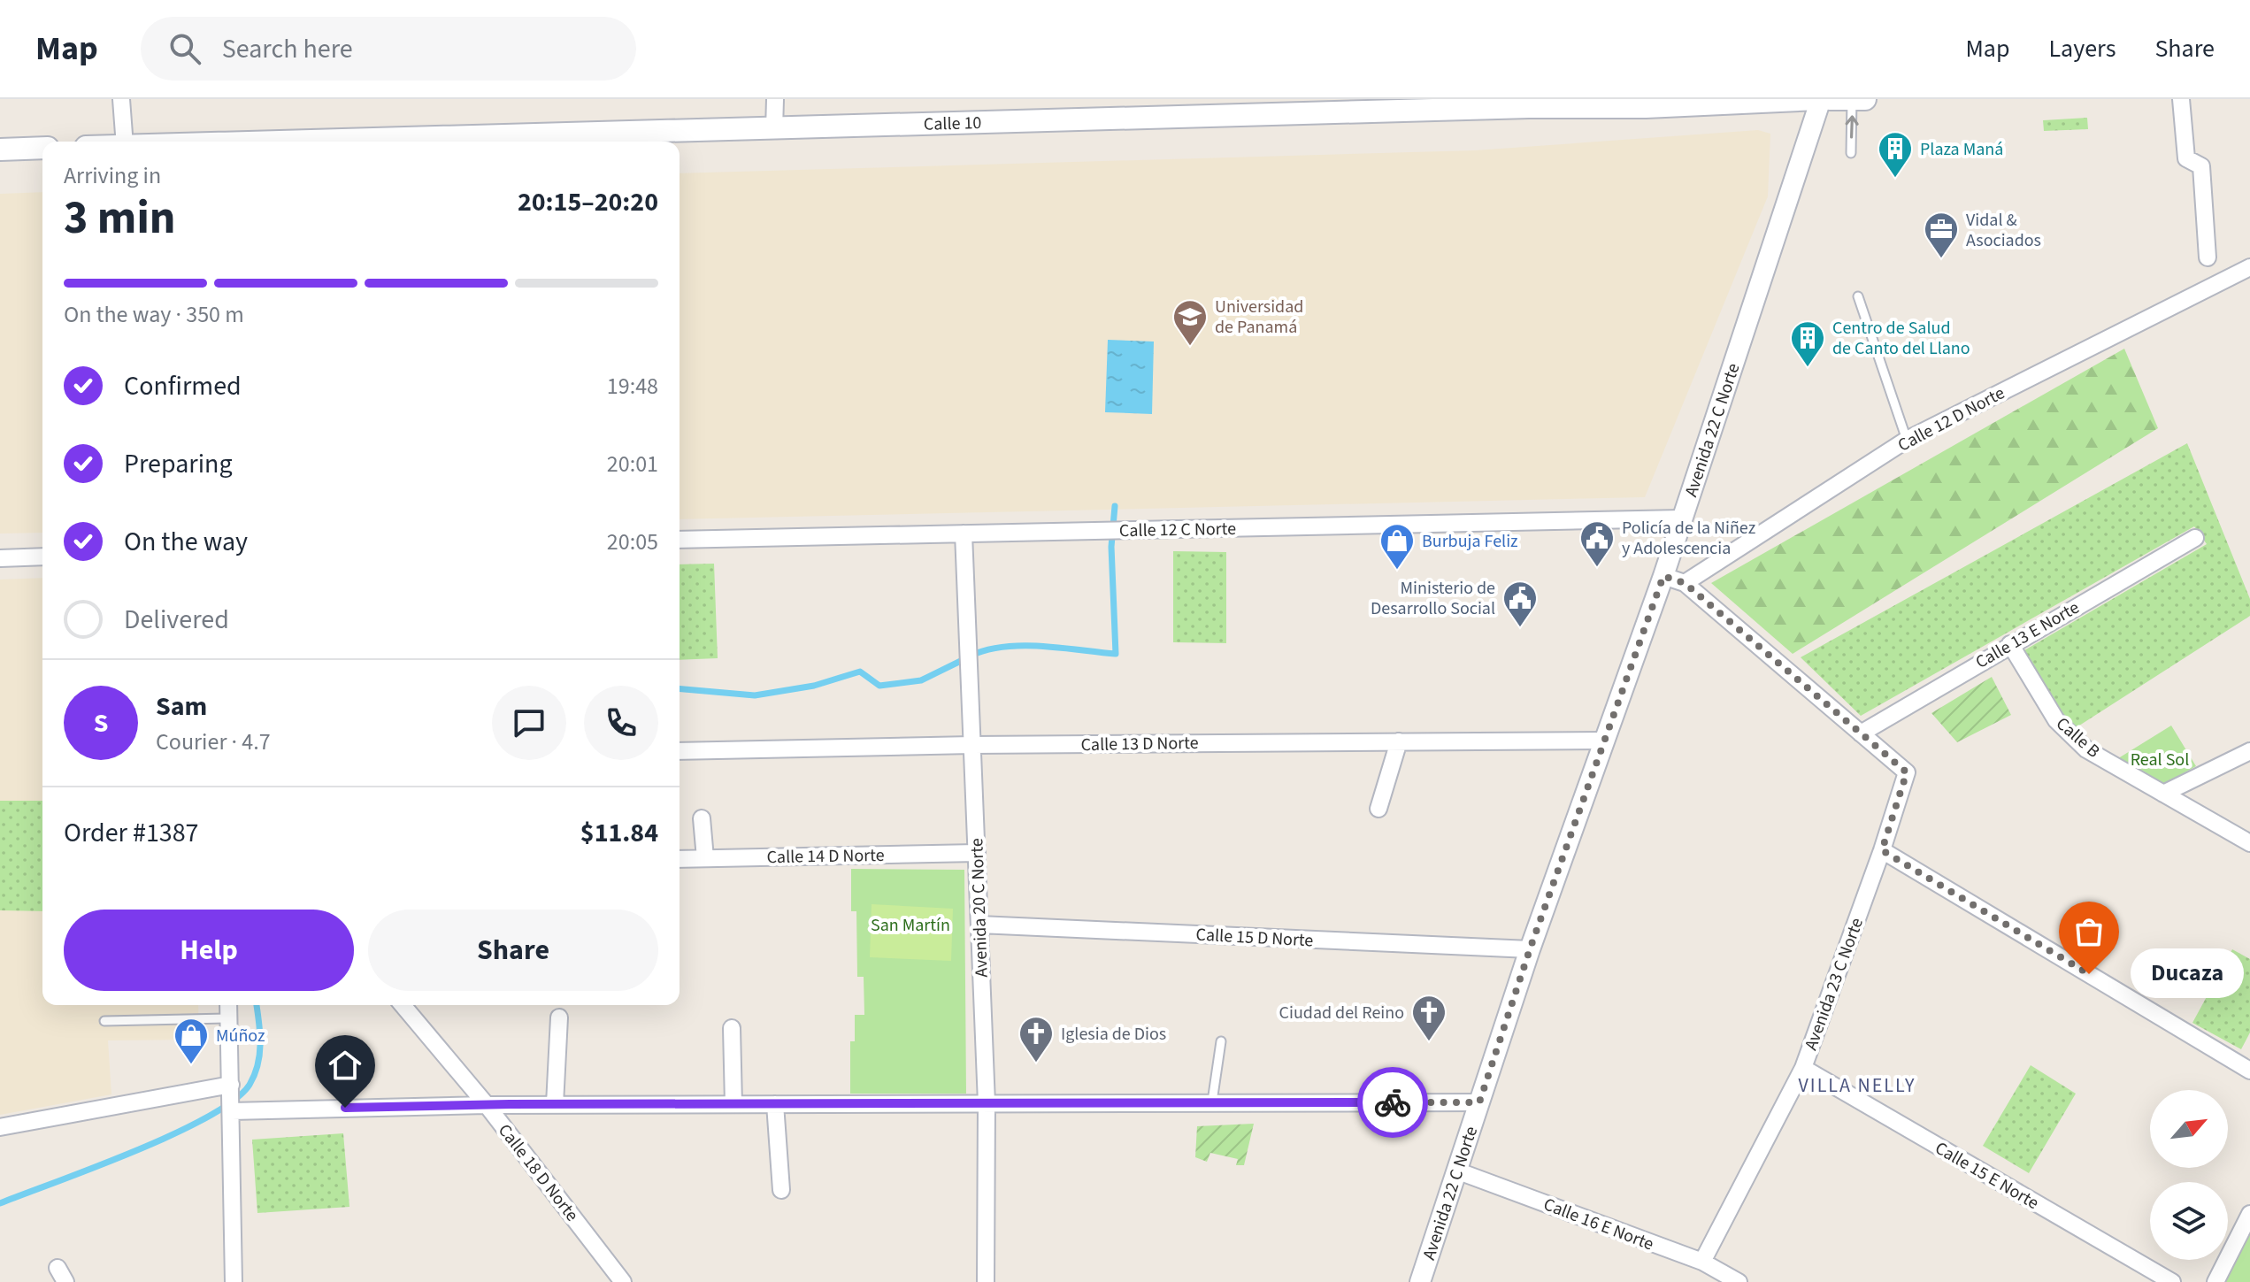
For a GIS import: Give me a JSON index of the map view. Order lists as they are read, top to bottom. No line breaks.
{"streets":{"main road":["Calle 10"],"street":["Calle 12 D Norte","Avenida 22 C Norte","Calle 12 C Norte","Calle 13 E Norte","Calle B","Calle 13 D Norte","Calle 14 D Norte","Avenida 20 C Norte","Calle 15 D Norte","Avenida 23 C Norte","Calle 18 D Norte","Calle 15 E Norte","Calle 16 E Norte"]},"crossings":[["Calle 10","Avenida 22 C Norte"],["Avenida 22 C Norte","Calle 12 C Norte"],["Avenida 22 C Norte","Calle 13 D Norte"],["Avenida 22 C Norte","Calle 15 D Norte"],["Avenida 22 C Norte","Calle 16 E Norte"],["Calle 12 C Norte","Avenida 20 C Norte"],["Calle 13 E Norte","Calle B"],["Calle 13 E Norte","Avenida 23 C Norte"],["Calle 13 D Norte","Avenida 20 C Norte"],["Calle 14 D Norte","Avenida 20 C Norte"],["Avenida 20 C Norte","Calle 15 D Norte"],["Avenida 23 C Norte","Calle 15 E Norte"],["Avenida 23 C Norte","Calle 16 E Norte"]],"districts":["VILLA NELLY"],"parks":["Real Sol","San Martín"],"places":{"building":["Plaza Maná","Centro de Salud de Canto del Llano"],"office":["Vidal & Asociados"],"school or university":["Universidad de Panamá"],"public building":["Policía de la Niñez y Adolescencia","Ministerio de Desarrollo Social"],"shop":["Burbuja Feliz","Múñoz"],"other":["Ducaza"],"church":["Ciudad del Reino","Iglesia de Dios"]},"north":"top right","page":{"header":"Map","search":"Search here","nav":["Map","Layers","Share"],"heading":["3 min","Arriving in","20:15–20:20"],"panel":["Sam","Courier · 4.7","Order #1387","$11.84"],"bar":"On the way · 350 m","list":[["Confirmed","19:48"],["Preparing","20:01"],["On the way","20:05"],"Delivered"],"round":"S","buttons":["Help","Share"],"bubble":"Ducaza"}}
